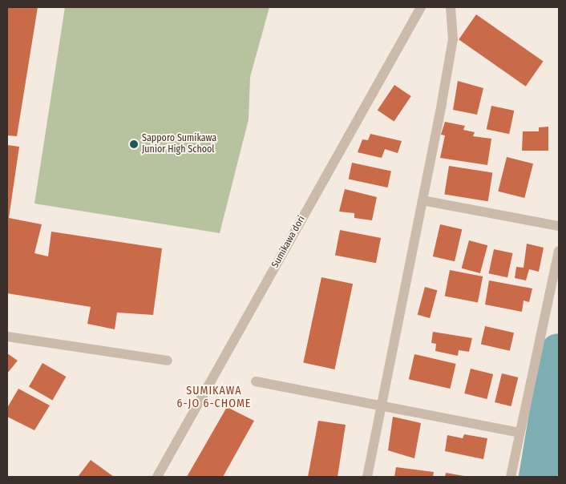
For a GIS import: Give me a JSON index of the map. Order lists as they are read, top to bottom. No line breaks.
{"streets":{"street":["Sumikawa dori"]},"districts":["SUMIKAWA 6-JO 6-CHOME"],"places":["Sapporo Sumikawa Junior High School"]}
